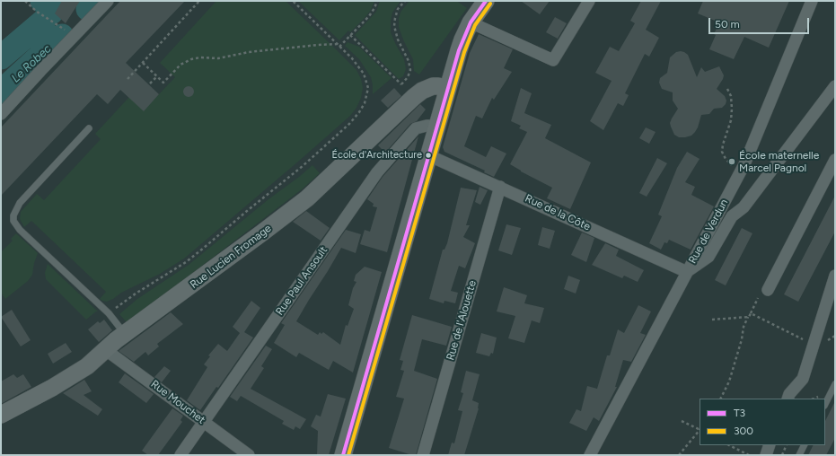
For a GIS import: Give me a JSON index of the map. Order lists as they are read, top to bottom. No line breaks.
{"streets":{"street":["Rue de la Côte","Rue de Verdun","Rue Lucien Fromage","Rue Paul Ansoult","Rue de l'Alouette","Rue Mouchet"]},"crossings":[["Rue de la Côte","Rue de Verdun"],["Rue de la Côte","Rue de l'Alouette"],["Rue Lucien Fromage","Rue Mouchet"],["Rue Paul Ansoult","Rue Mouchet"]],"water":["Le Robec"],"places":["École d'Architecture","École maternelle Marcel Pagnol"],"lines":["transit line T3","transit line 300"],"legend":["T3","300"],"scale_bar":"50 m"}
